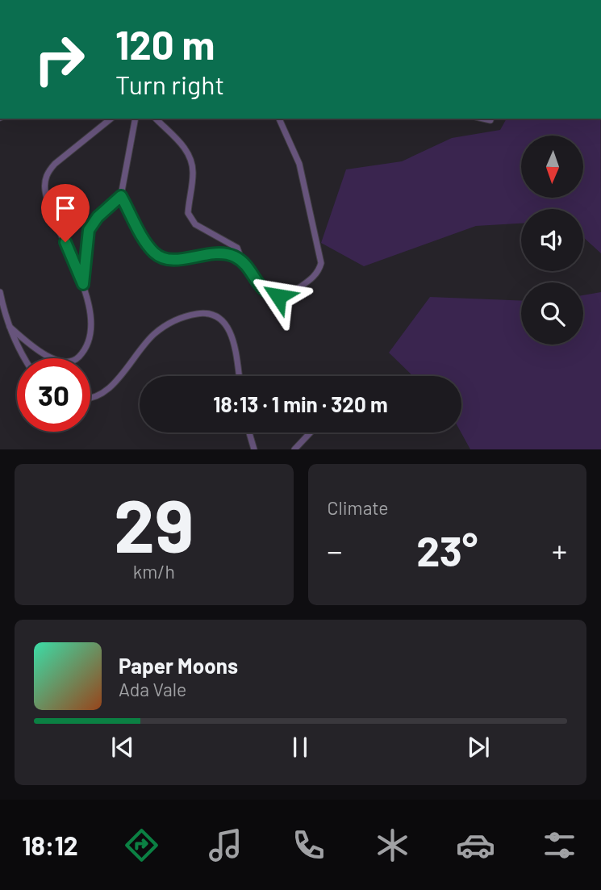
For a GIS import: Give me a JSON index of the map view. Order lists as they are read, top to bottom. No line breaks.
{"north":"bottom","page":{"turn":["120 m","Turn right"],"limit":"30","trip":"18:13 · 1 min · 320 m","tile":[["29","km/h"],"Climate"],"heat":["−","23°","+"],"song":["Paper Moons","Ada Vale"],"tabs":"18:12"}}
